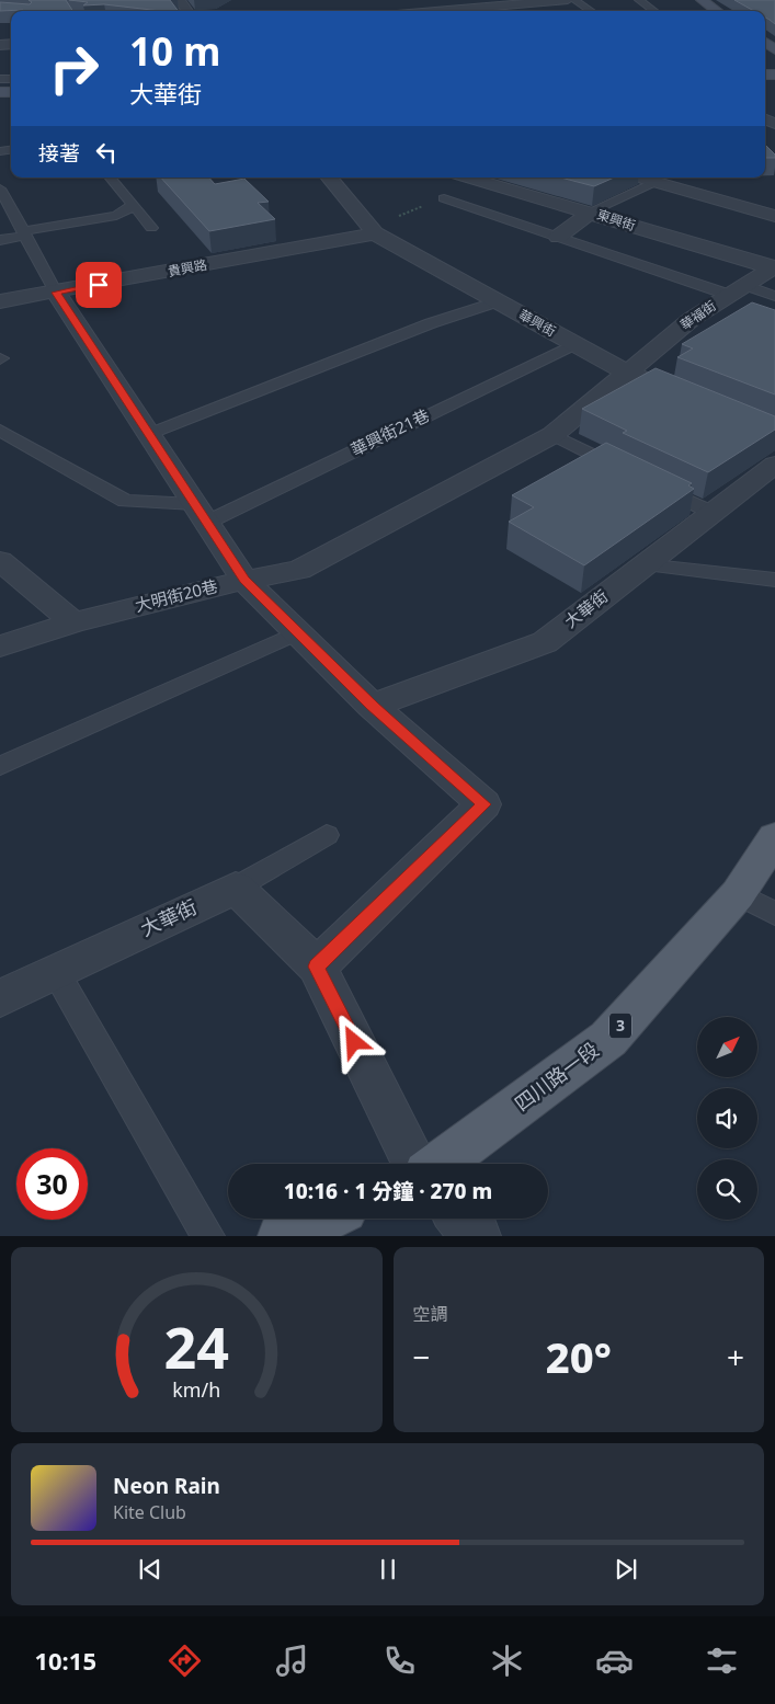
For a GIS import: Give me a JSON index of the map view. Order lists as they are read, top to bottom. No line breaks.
{"streets":{"main road":["3","四川路一段"],"street":["東興街","貴興路","華福街","華興街","大明街20巷","大華街"],"lane":["華興街21巷"]},"crossings":[["東興街","華福街"],["貴興路","華興街"],["貴興路","大明街20巷"],["華福街","華興街"],["華福街","大明街20巷"],["華興街","華興街21巷"],["華興街21巷","大明街20巷"]],"north":"top right","page":{"turn":["10 m","大華街"],"then":"接著","limit":"30","trip":"10:16 · 1 分鐘 · 270 m","tile":"空調","heat":["−","20°","+"],"song":["Neon Rain","Kite Club"],"tabs":"10:15","gauge":["24","km/h"]}}
